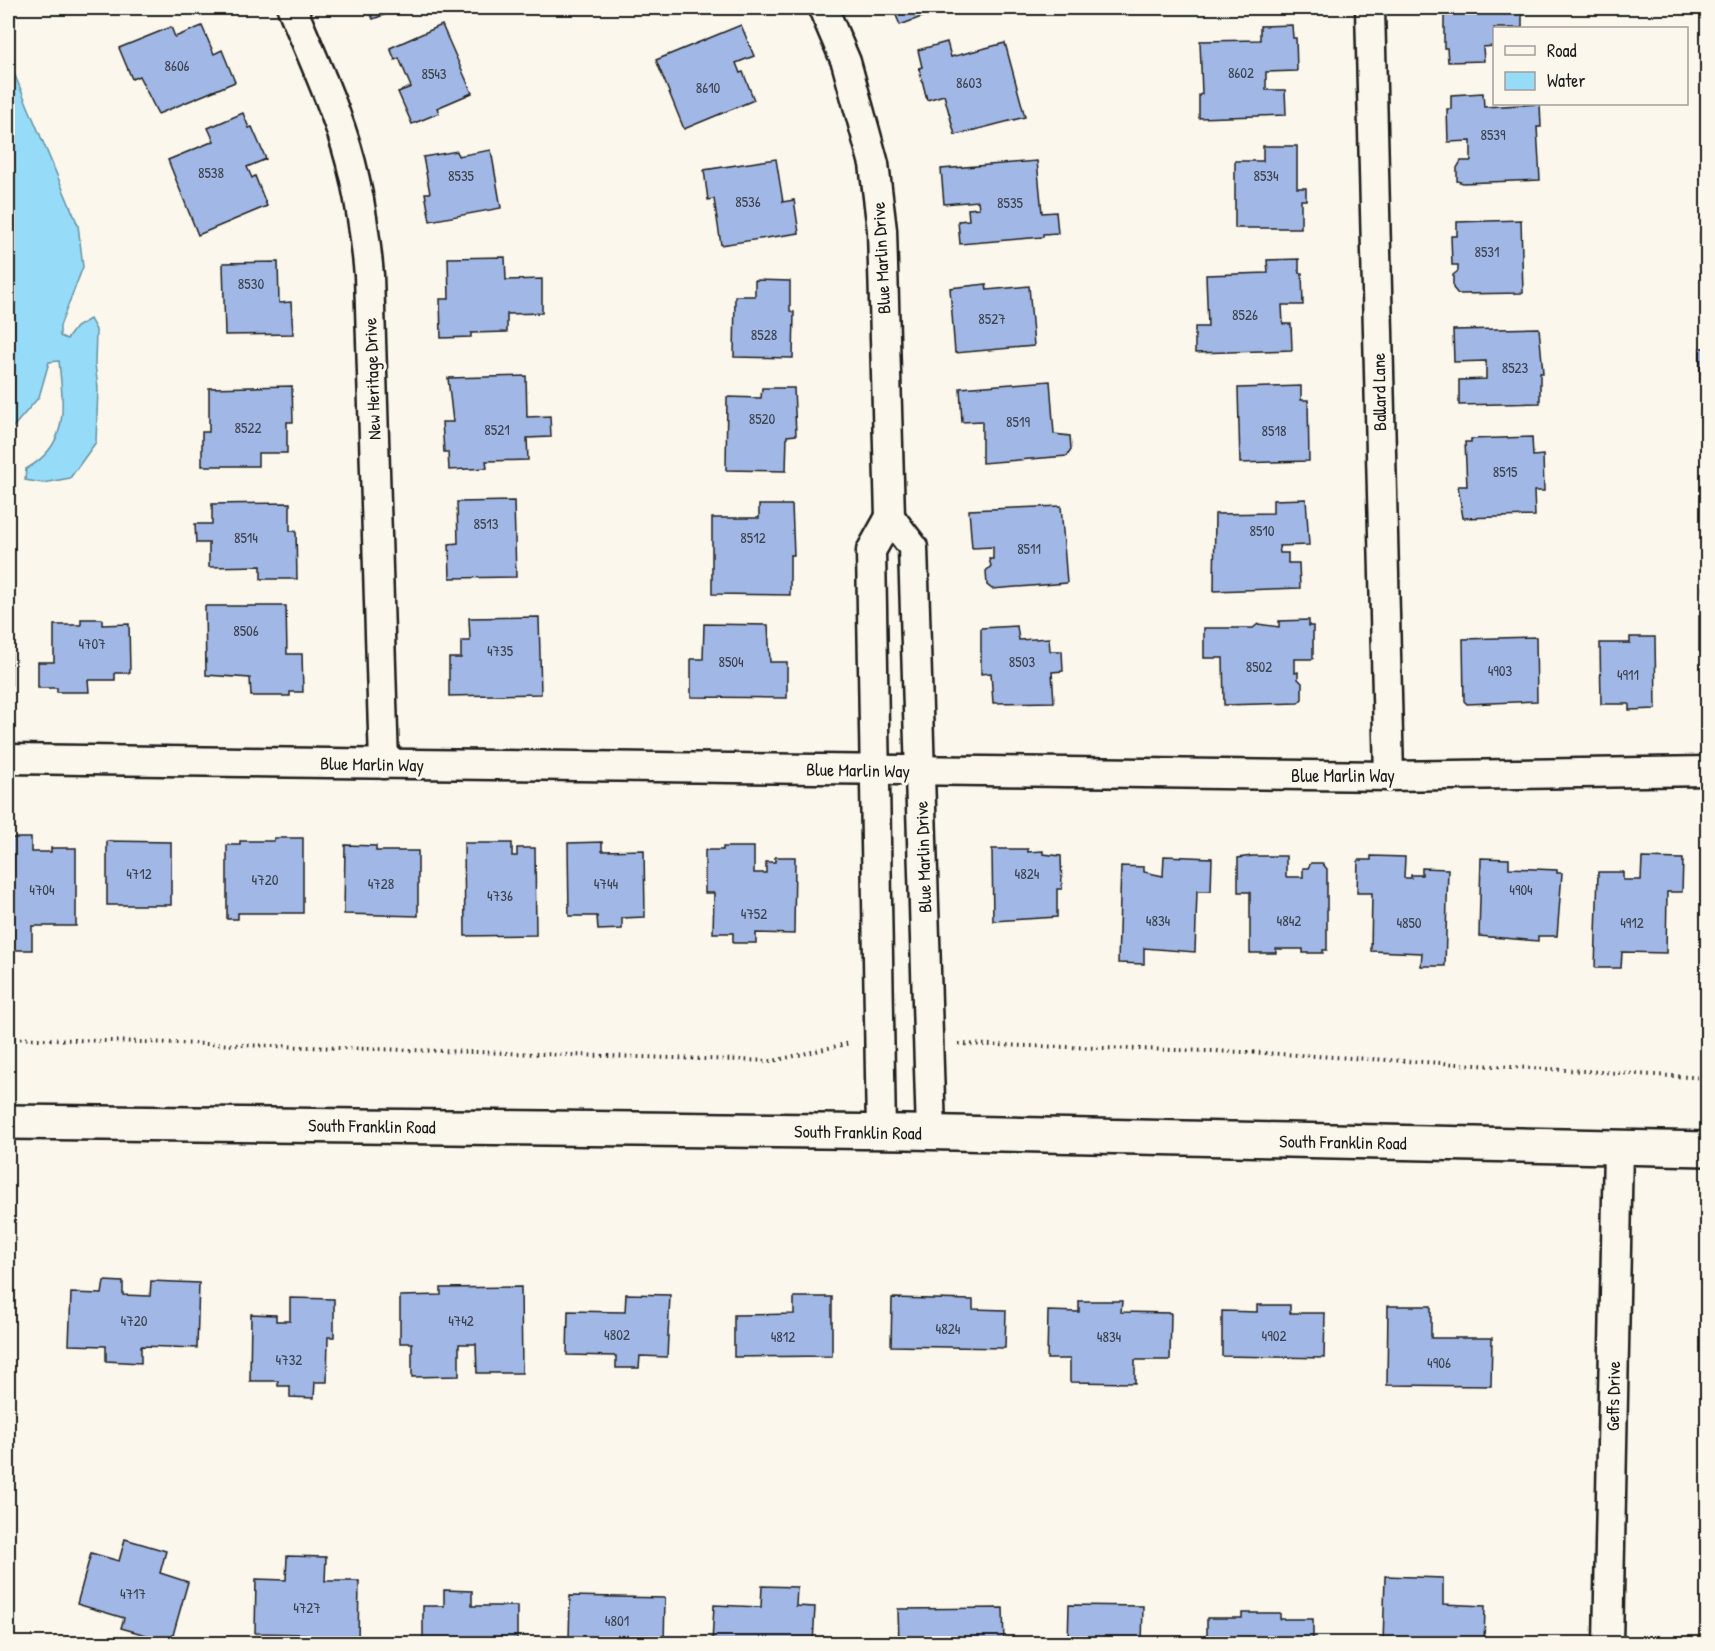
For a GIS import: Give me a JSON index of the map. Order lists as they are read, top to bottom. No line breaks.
{"streets":{"main road":["South Franklin Road"],"street":["Blue Marlin Drive","New Heritage Drive","Ballard Lane","Blue Marlin Way","Geffs Drive"]},"crossings":[["Blue Marlin Drive","Blue Marlin Way"],["Blue Marlin Drive","South Franklin Road"],["New Heritage Drive","Blue Marlin Way"],["Ballard Lane","Blue Marlin Way"],["South Franklin Road","Geffs Drive"]],"house_numbers":["8606","8602","8543","8603","8610","8539","8538","8535","8534","8536","8535","8531","8530","8526","8527","8528","8523","8520","8519","8522","8521","8518","8515","8513","8510","8514","8512","8511","8506","4707","4735","8504","8503","8502","4903","4911","4712","4824","4720","4728","4744","4704","4904","4736","4752","4834","4842","4850","4912","4720","4742","4824","4802","4902","4812","4834","4732","4906","4717","4727","4801"],"legend":["Road","Water"]}
